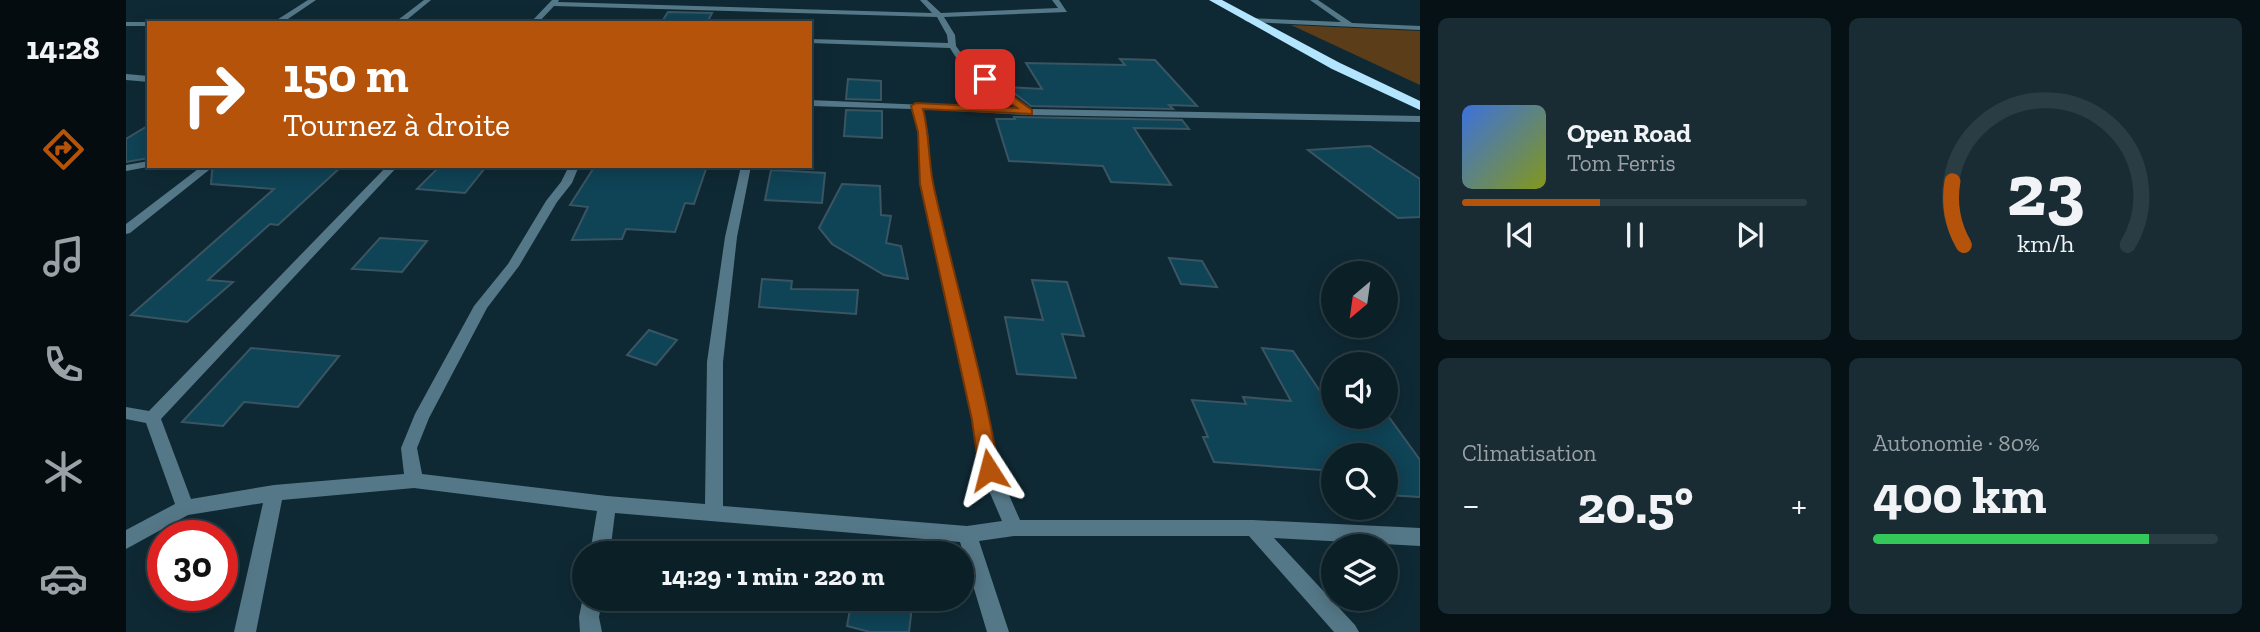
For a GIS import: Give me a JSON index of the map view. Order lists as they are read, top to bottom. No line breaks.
{"north":"bottom left","page":{"tabs":"14:28","turn":["150 m","Tournez à droite"],"song":["Open Road","Tom Ferris"],"tile":["Climatisation",["Autonomie · 80%","400 km"]],"heat":["−","20.5°","+"],"limit":"30","trip":"14:29 · 1 min · 220 m","gauge":["23","km/h"]}}
